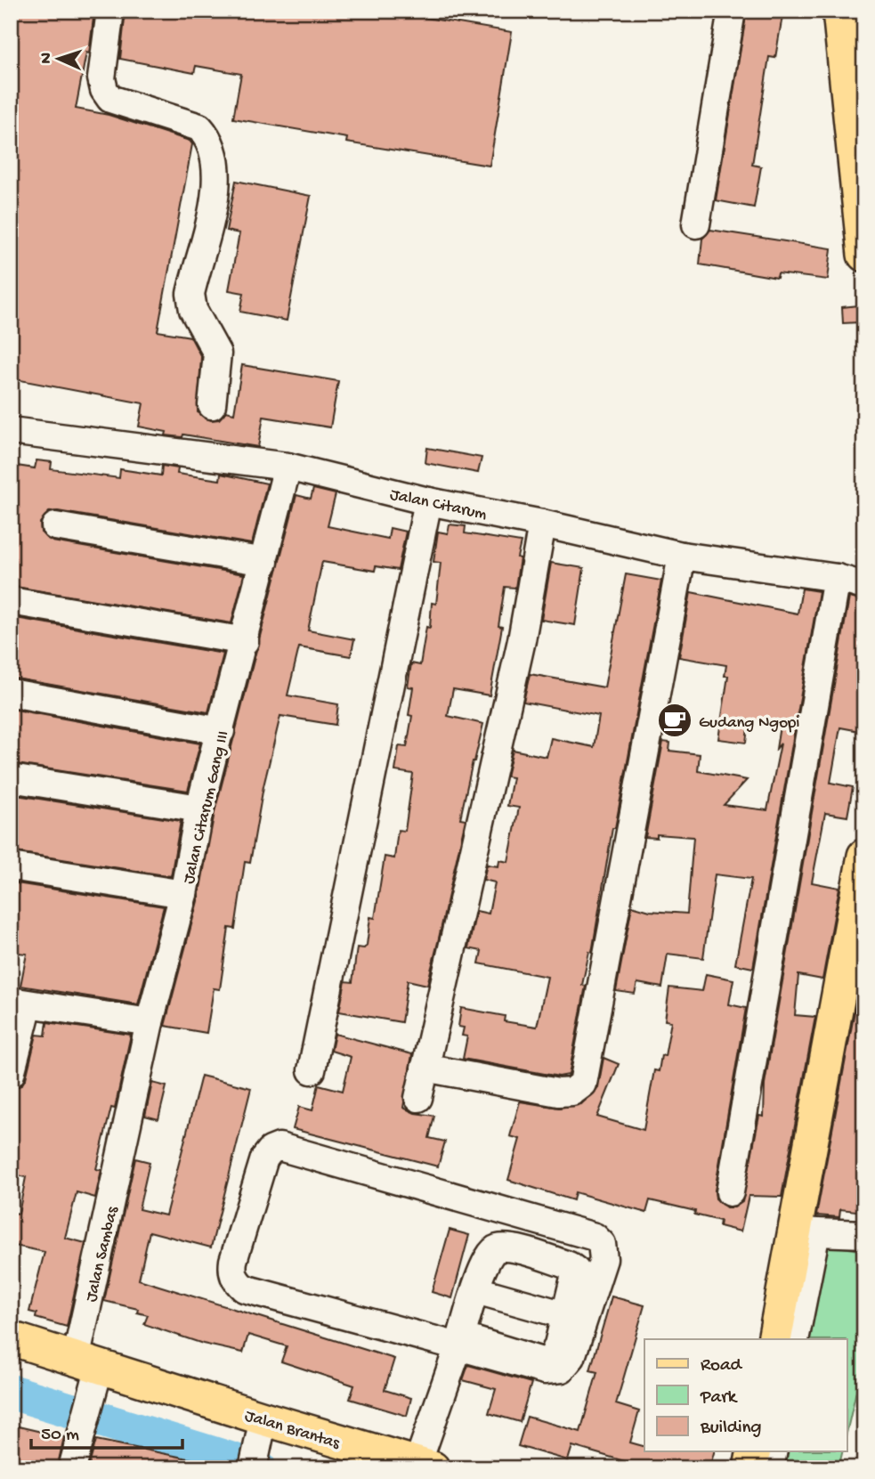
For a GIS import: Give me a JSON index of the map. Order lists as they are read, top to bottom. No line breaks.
{"streets":{"main road":["Jalan Brantas"],"street":["Jalan Citarum","Jalan Citarum Gang III","Jalan Sambas"]},"crossings":[["Jalan Citarum","Jalan Citarum Gang III"],["Jalan Citarum Gang III","Jalan Sambas"],["Jalan Sambas","Jalan Brantas"]],"places":{"cafe":["Gudang Ngopi"]},"legend":["Road","Park","Building"],"scale_bar":"50 m","north":"left"}
